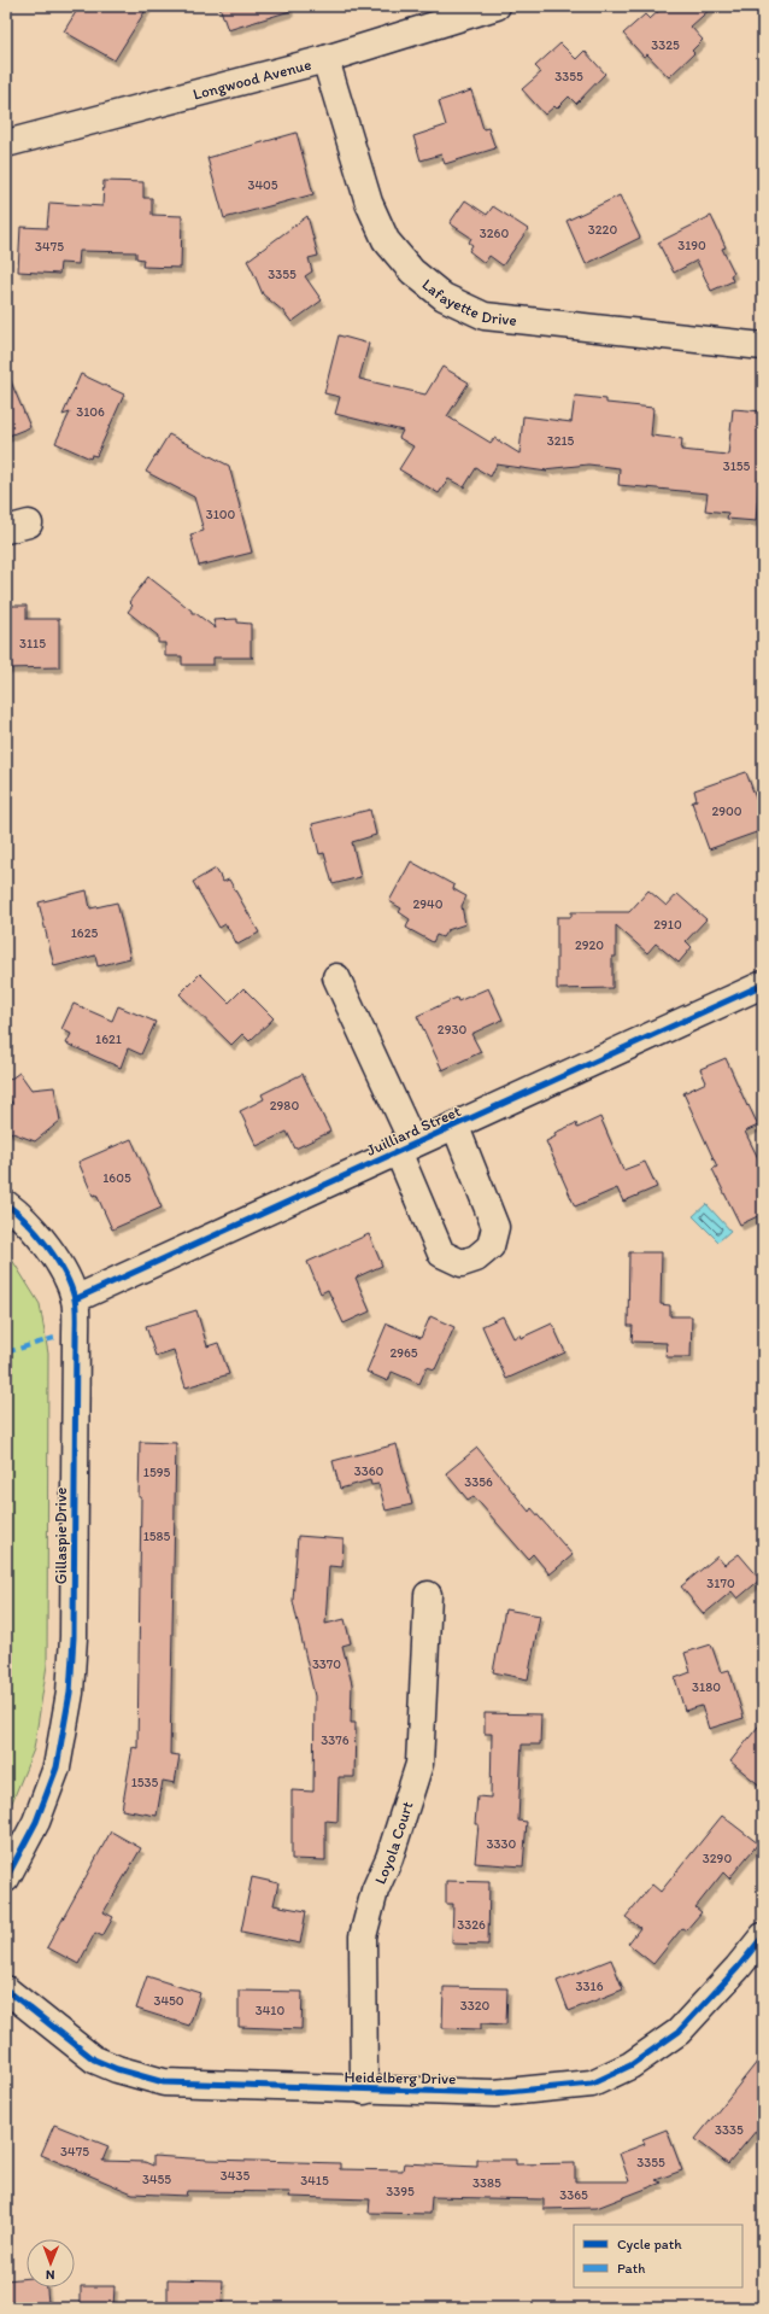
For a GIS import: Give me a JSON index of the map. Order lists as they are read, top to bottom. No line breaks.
{"streets":{"street":["Longwood Avenue","Lafayette Drive","Juilliard Street","Gillaspie Drive","Loyola Court","Heidelberg Drive"]},"crossings":[["Longwood Avenue","Lafayette Drive"],["Juilliard Street","Gillaspie Drive"],["Loyola Court","Heidelberg Drive"]],"house_numbers":["3325","3355","3405","3220","3260","3190","3475","3355","3106","3215","3155","3100","3115","2900","2940","2910","1625","2920","2930","1621","2980","1605","2965","3360","1595","3356","1585","3170","3370","3180","3376","1535","3330","3290","3326","3316","3450","3320","3410","3335","3475","3355","3435","3455","3415","3385","3395","3365"],"legend":["Cycle path","Path"],"north":"bottom"}
